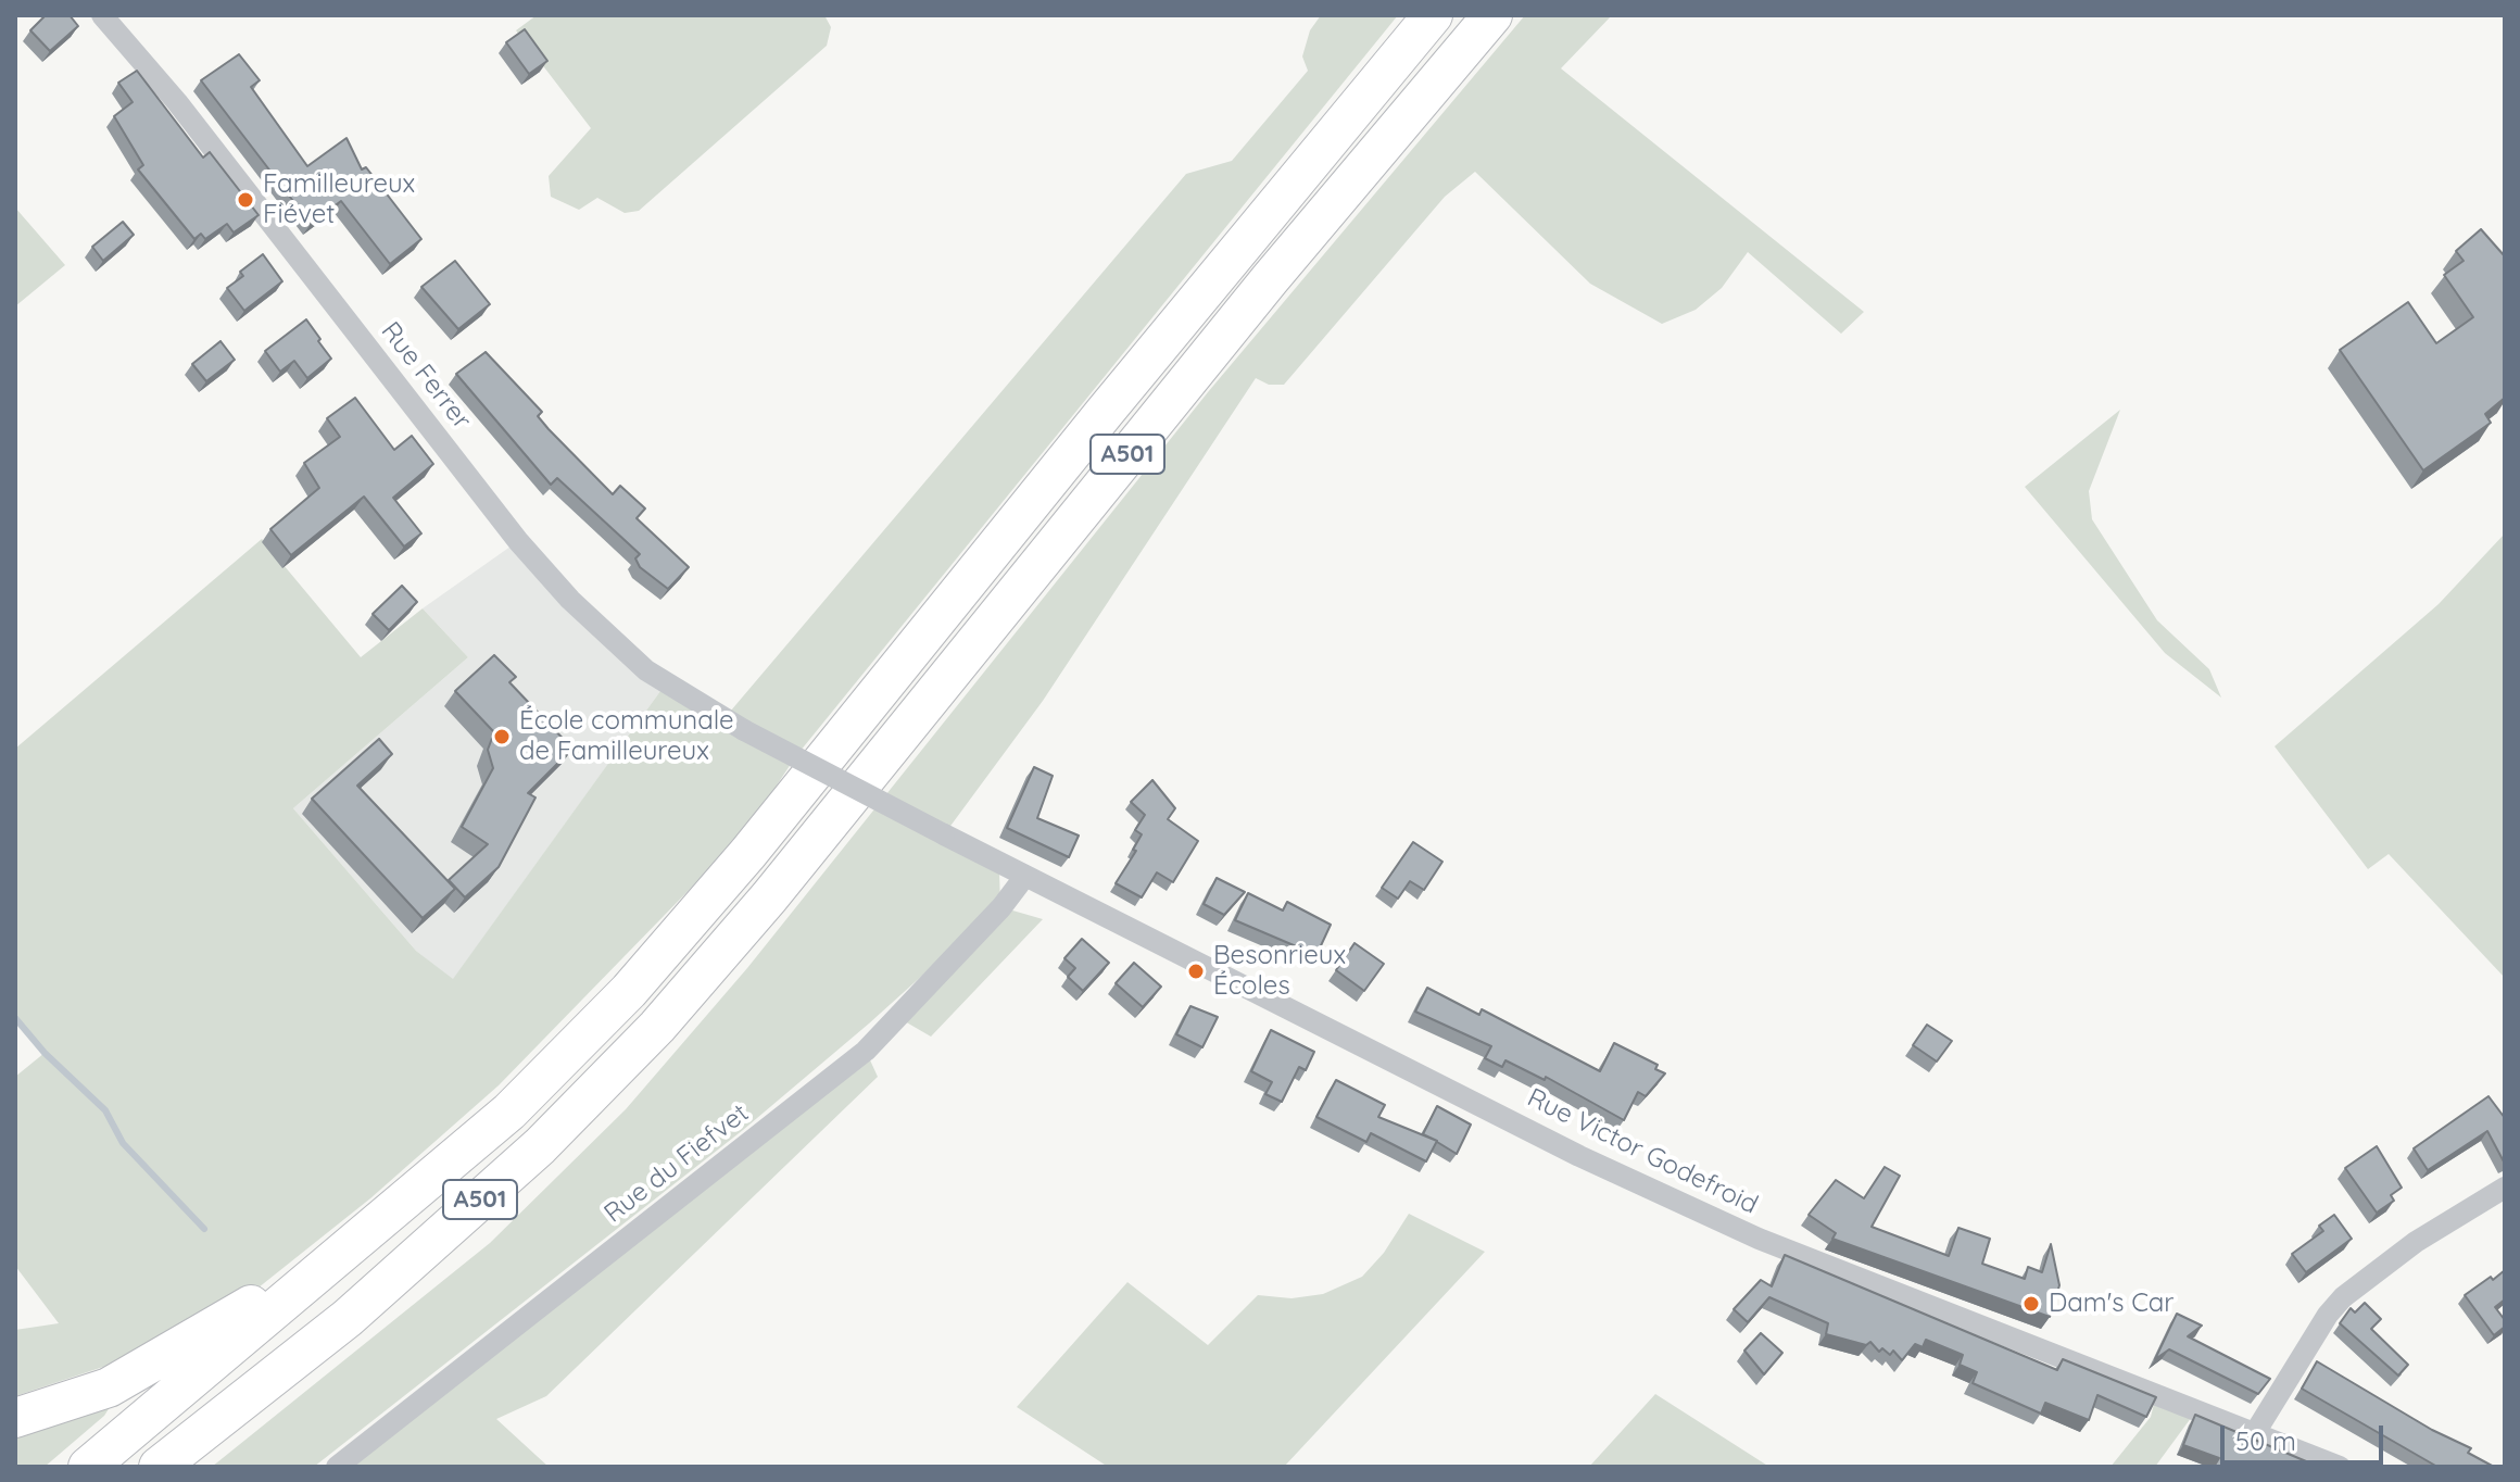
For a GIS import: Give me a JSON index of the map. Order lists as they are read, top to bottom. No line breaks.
{"streets":{"highway":["A501"],"street":["Rue Ferrer","Rue Victor Godefroid","Rue du Fiefvet"]},"crossings":[["Rue Ferrer","Rue Victor Godefroid"],["Rue Victor Godefroid","Rue du Fiefvet"]],"places":["Familleureux Fiévet","École communale de Familleureux","Besonrieux Écoles","Dam's Car"],"scale_bar":"50 m"}
